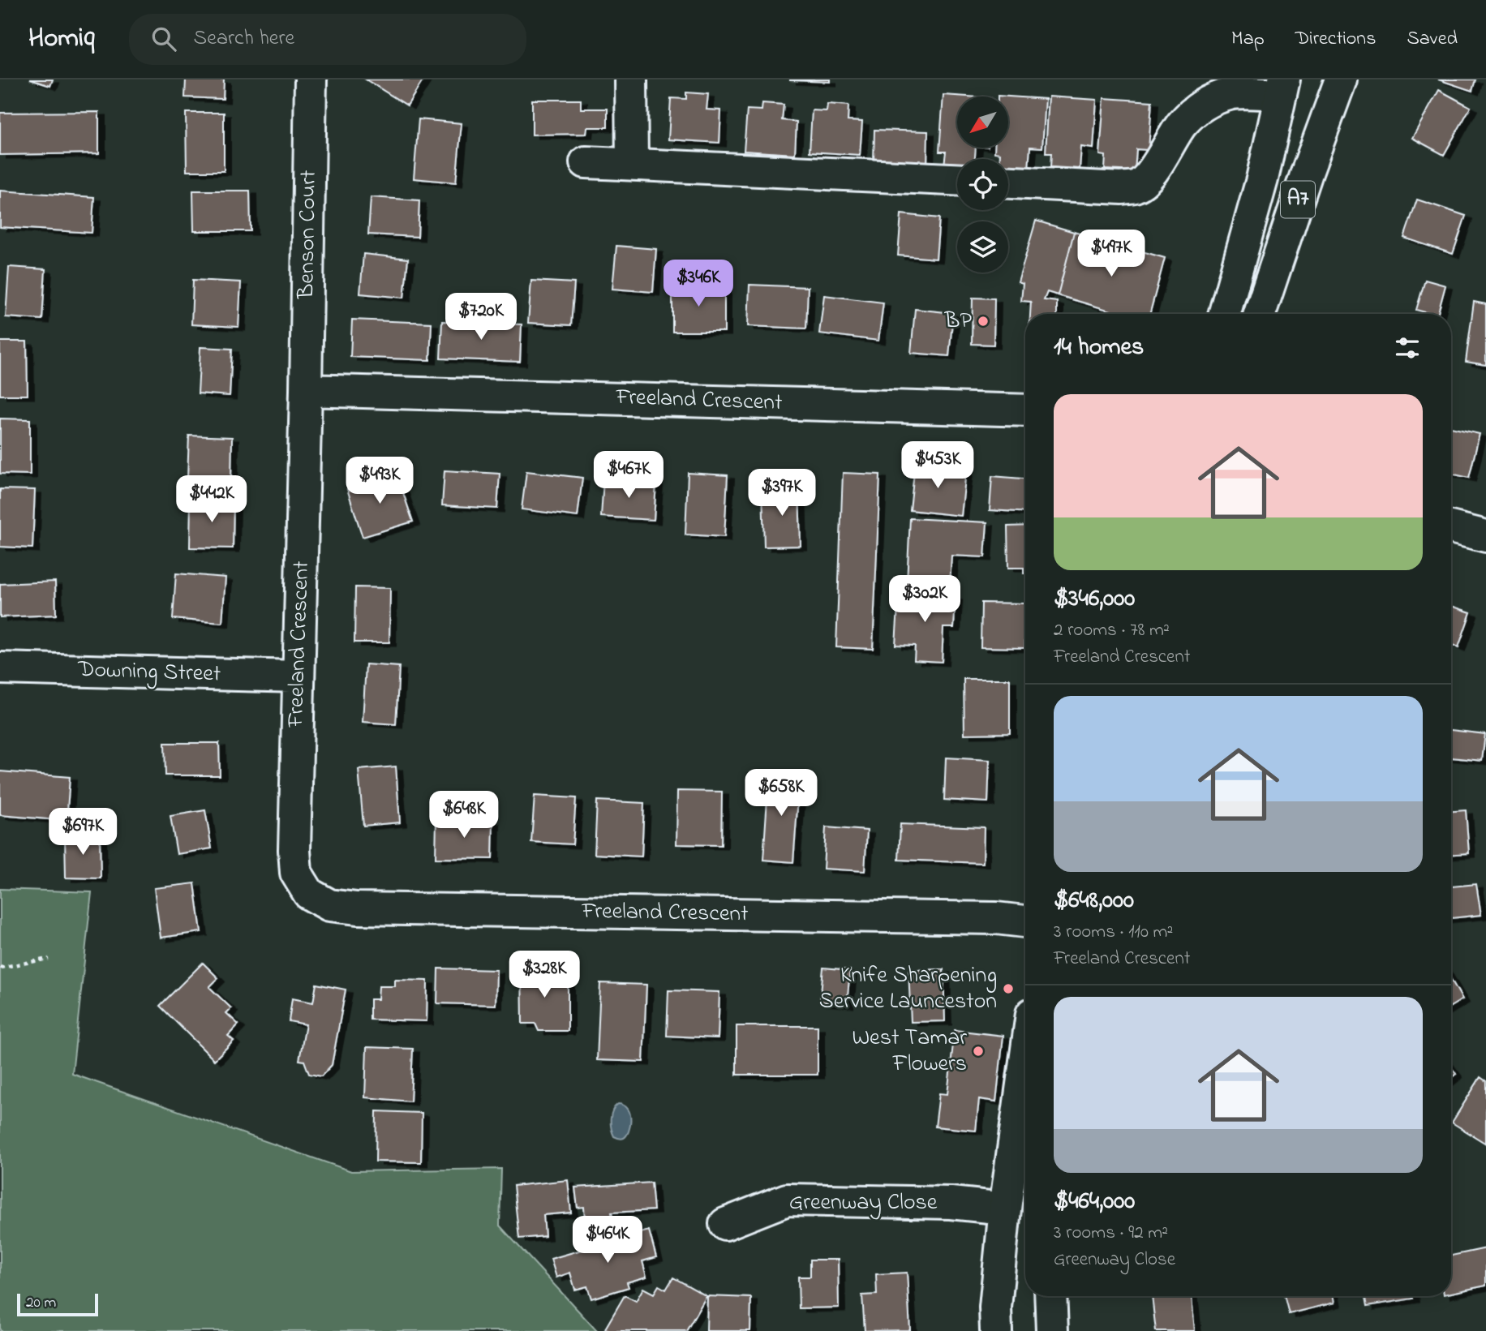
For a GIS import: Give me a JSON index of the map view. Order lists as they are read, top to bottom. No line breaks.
{"streets":{"main road":["A7","Benson Court","Freeland Crescent","Downing Street","Greenway Close"]},"crossings":[["Benson Court","Freeland Crescent"],["Freeland Crescent","Downing Street"]],"places":["BP","Knife Sharpening Service Launceston","West Tamar Flowers"],"scale_bar":"20 m","north":"bottom left","page":{"header":"Homiq","search":"Search here","nav":["Map","Directions","Saved"],"price":["$497K","$346K","$720K","$453K","$467K","$493K","$397K","$442K","$302K","$658K","$648K","$697K","$328K","$464K"],"heading":"14 homes","list":[{"name":"$346,000","note":"2 rooms · 78 m² · Freeland Crescent"},{"name":"$648,000","note":"3 rooms · 110 m² · Freeland Crescent"},{"name":"$464,000","note":"3 rooms · 92 m² · Greenway Close"}],"scale":"20 m"}}
